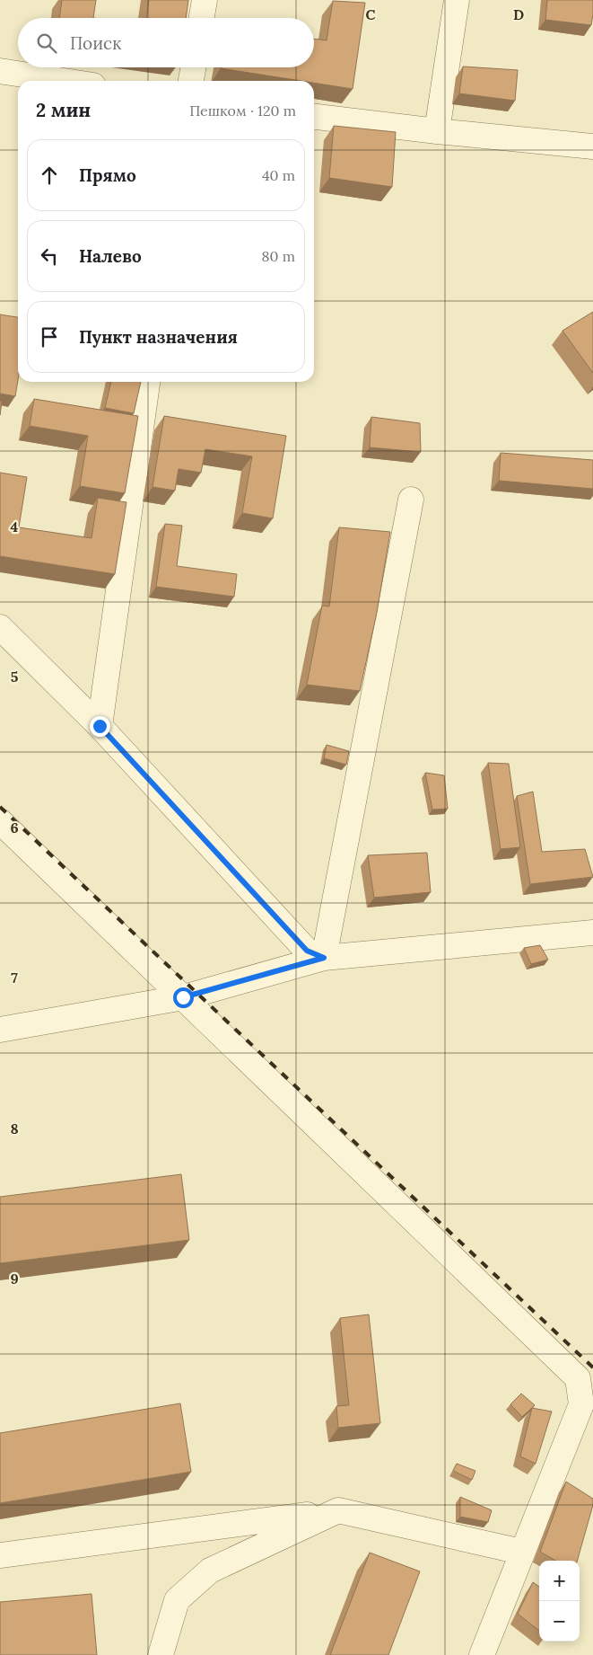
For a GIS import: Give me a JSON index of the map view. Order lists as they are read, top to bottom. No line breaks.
{"page":{"search":"Поиск","heading":["2 мин","Пешком · 120 m"],"list":[["Прямо","40 m"],["Налево","80 m"],"Пункт назначения"],"map_buttons":["+","−"]},"grid":{"columns":["C","D"],"rows":["4","5","6","7","8","9"]}}
